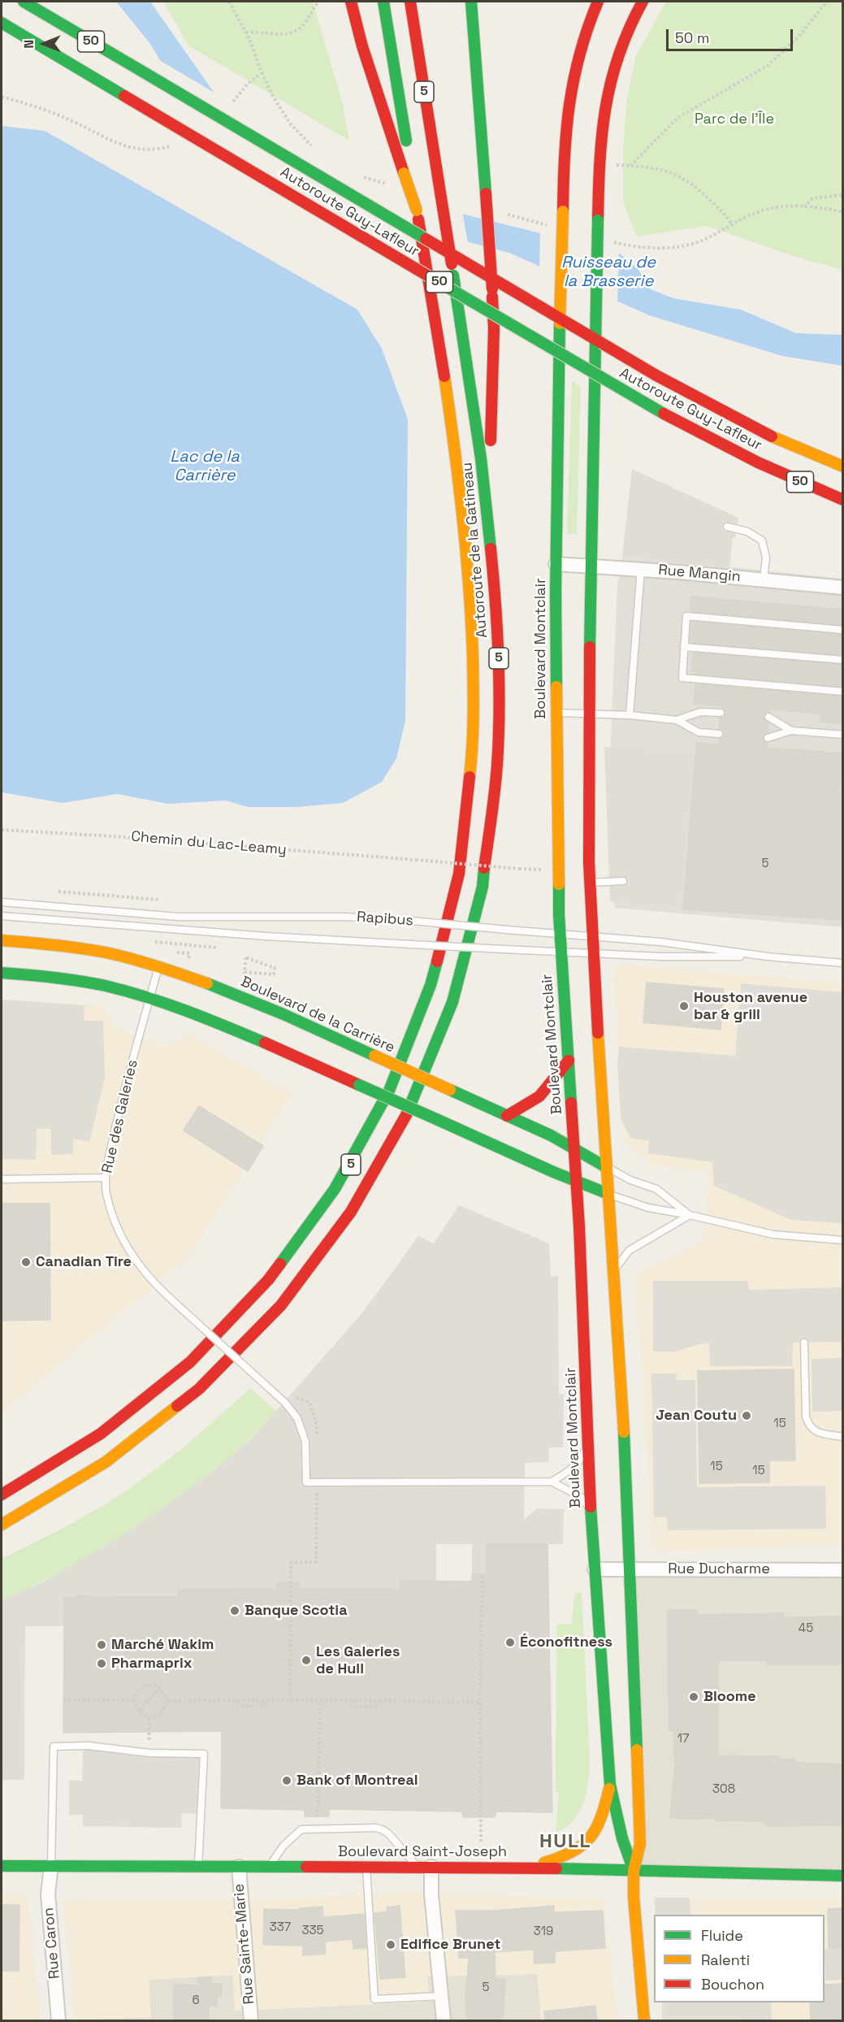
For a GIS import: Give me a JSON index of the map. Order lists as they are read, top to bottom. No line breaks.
{"streets":{"main road":["50","5","Autoroute Guy-Lafleur","Autoroute de la Gatineau","Boulevard Montclair","Boulevard de la Carrière","Boulevard Saint-Joseph"],"street":["Rue Mangin","Rue Ducharme","Rue Caron","Rue Sainte-Marie"],"lane":["Rapibus","Rue des Galeries"],"path":["Chemin du Lac-Leamy"]},"crossings":[["Rue Mangin","Boulevard Montclair"],["Boulevard Montclair","Rapibus"],["Boulevard Montclair","Boulevard de la Carrière"],["Boulevard Montclair","Rue Ducharme"],["Boulevard Montclair","Boulevard Saint-Joseph"],["Boulevard de la Carrière","Rue des Galeries"],["Boulevard Saint-Joseph","Rue Caron"],["Boulevard Saint-Joseph","Rue Sainte-Marie"]],"districts":["HULL"],"water":["Ruisseau de la Brasserie","Lac de la Carrière"],"parks":["Parc de l'Île"],"places":["Houston avenue bar & grill","Canadian Tire","Jean Coutu","Banque Scotia","Éconofitness","Marché Wakim","Les Galeries de Hull","Pharmaprix","Bloome","Bank of Montreal","Edifice Brunet"],"house_numbers":["5","15","15","15","45","17","308","337","335","319","5","6"],"legend":["Fluide","Ralenti","Bouchon"],"scale_bar":"50 m","north":"left"}
